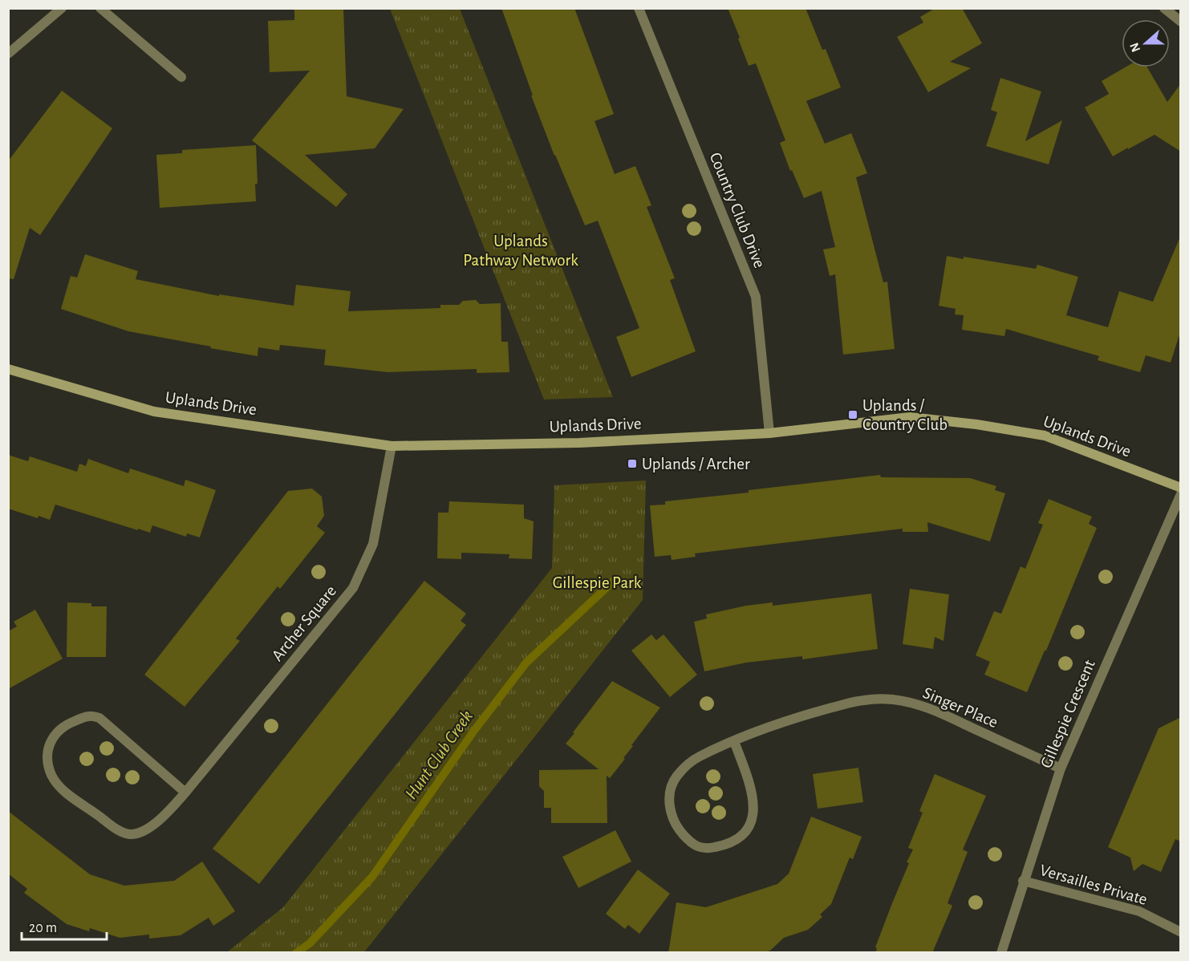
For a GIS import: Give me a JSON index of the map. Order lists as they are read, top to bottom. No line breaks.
{"streets":{"street":["Country Club Drive","Uplands Drive","Archer Square","Singer Place","Gillespie Crescent","Versailles Private"]},"crossings":[["Country Club Drive","Uplands Drive"],["Uplands Drive","Archer Square"],["Singer Place","Gillespie Crescent"],["Gillespie Crescent","Versailles Private"]],"water":["Hunt Club Creek"],"parks":["Uplands Pathway Network","Gillespie Park"],"places":{"transit":["Uplands / Country Club","Uplands / Archer"]},"scale_bar":"20 m","north":"left"}
